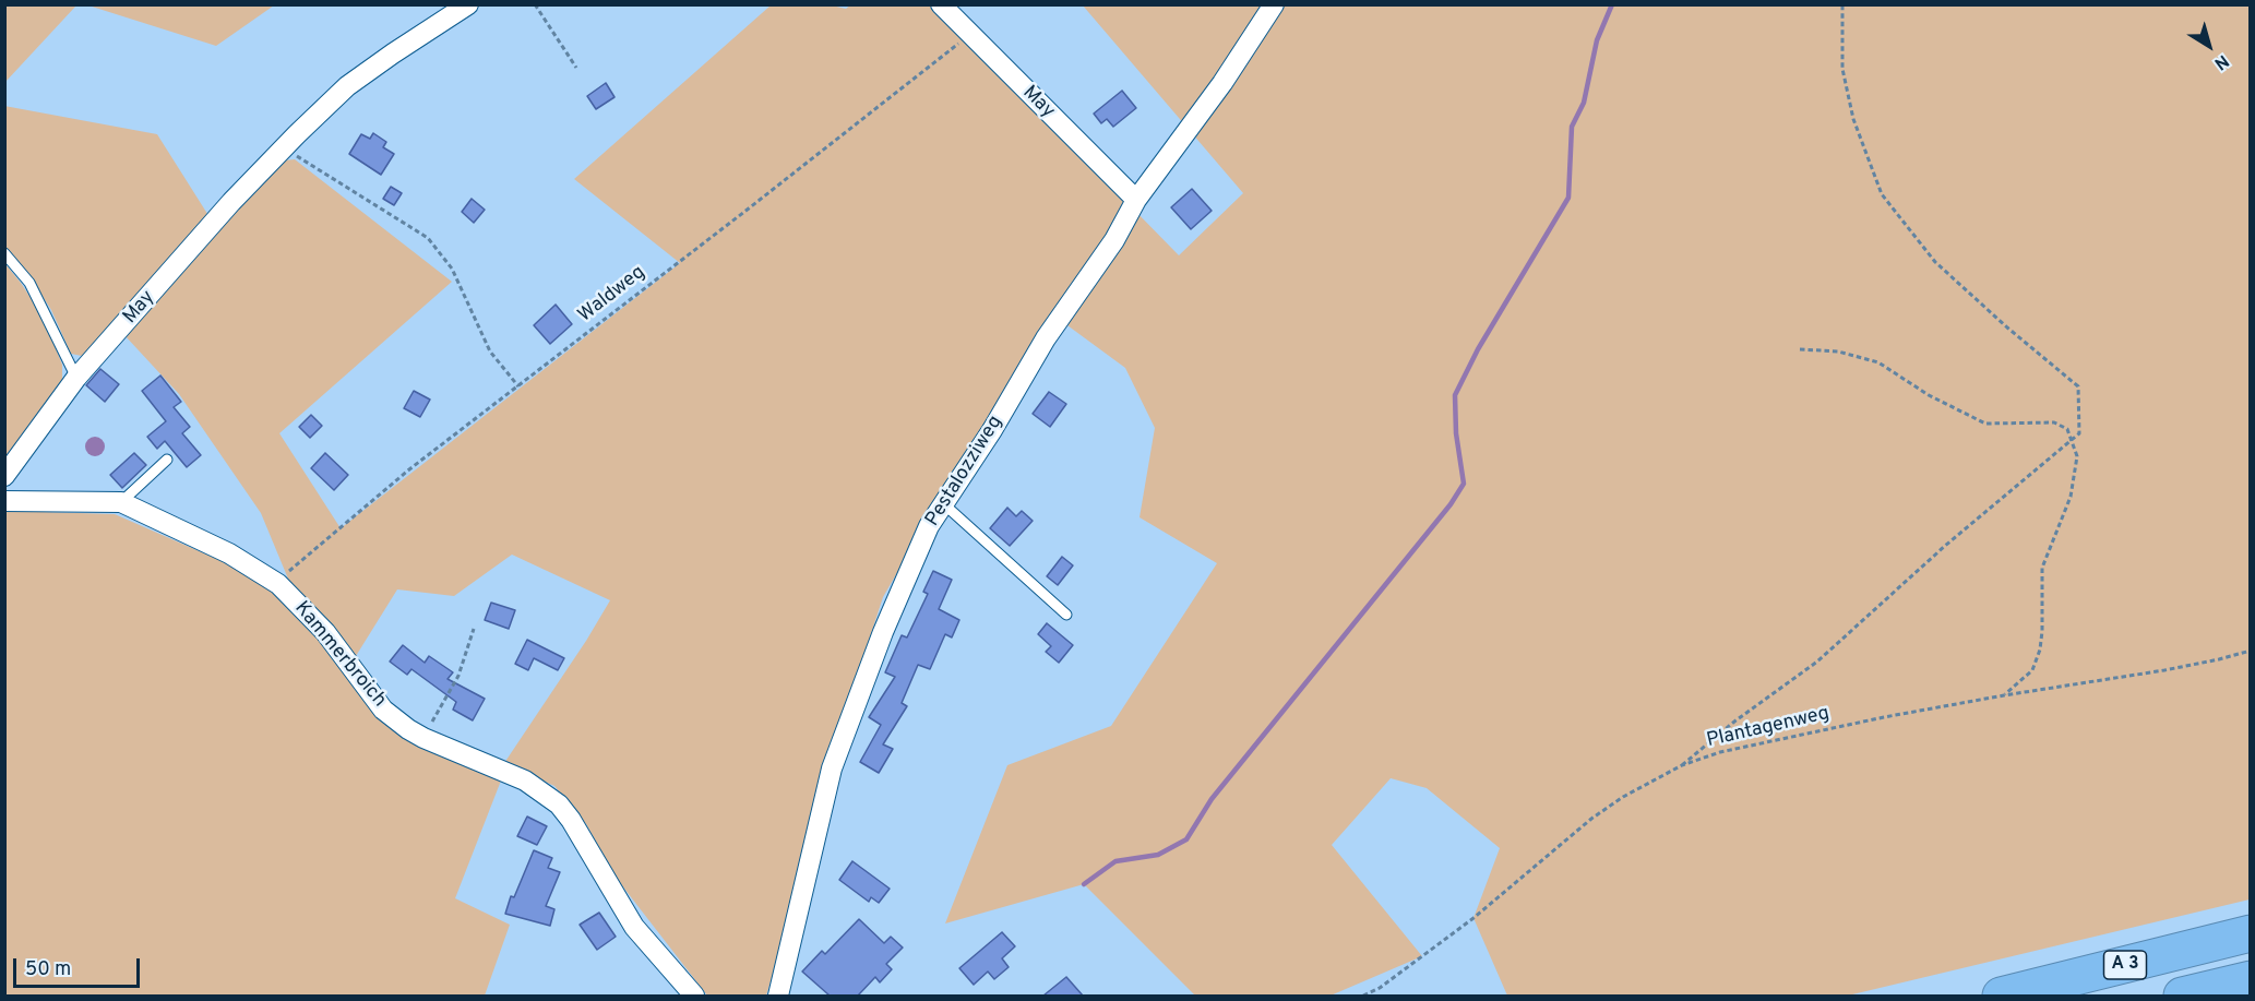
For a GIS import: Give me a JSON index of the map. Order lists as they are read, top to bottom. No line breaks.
{"streets":{"highway":["A 3"],"street":["May","Pestalozziweg","Kammerbroich"],"path":["Waldweg","Plantagenweg"]},"crossings":[["May","Waldweg"],["May","Pestalozziweg"],["Waldweg","Kammerbroich"]],"scale_bar":"50 m","north":"bottom right"}
